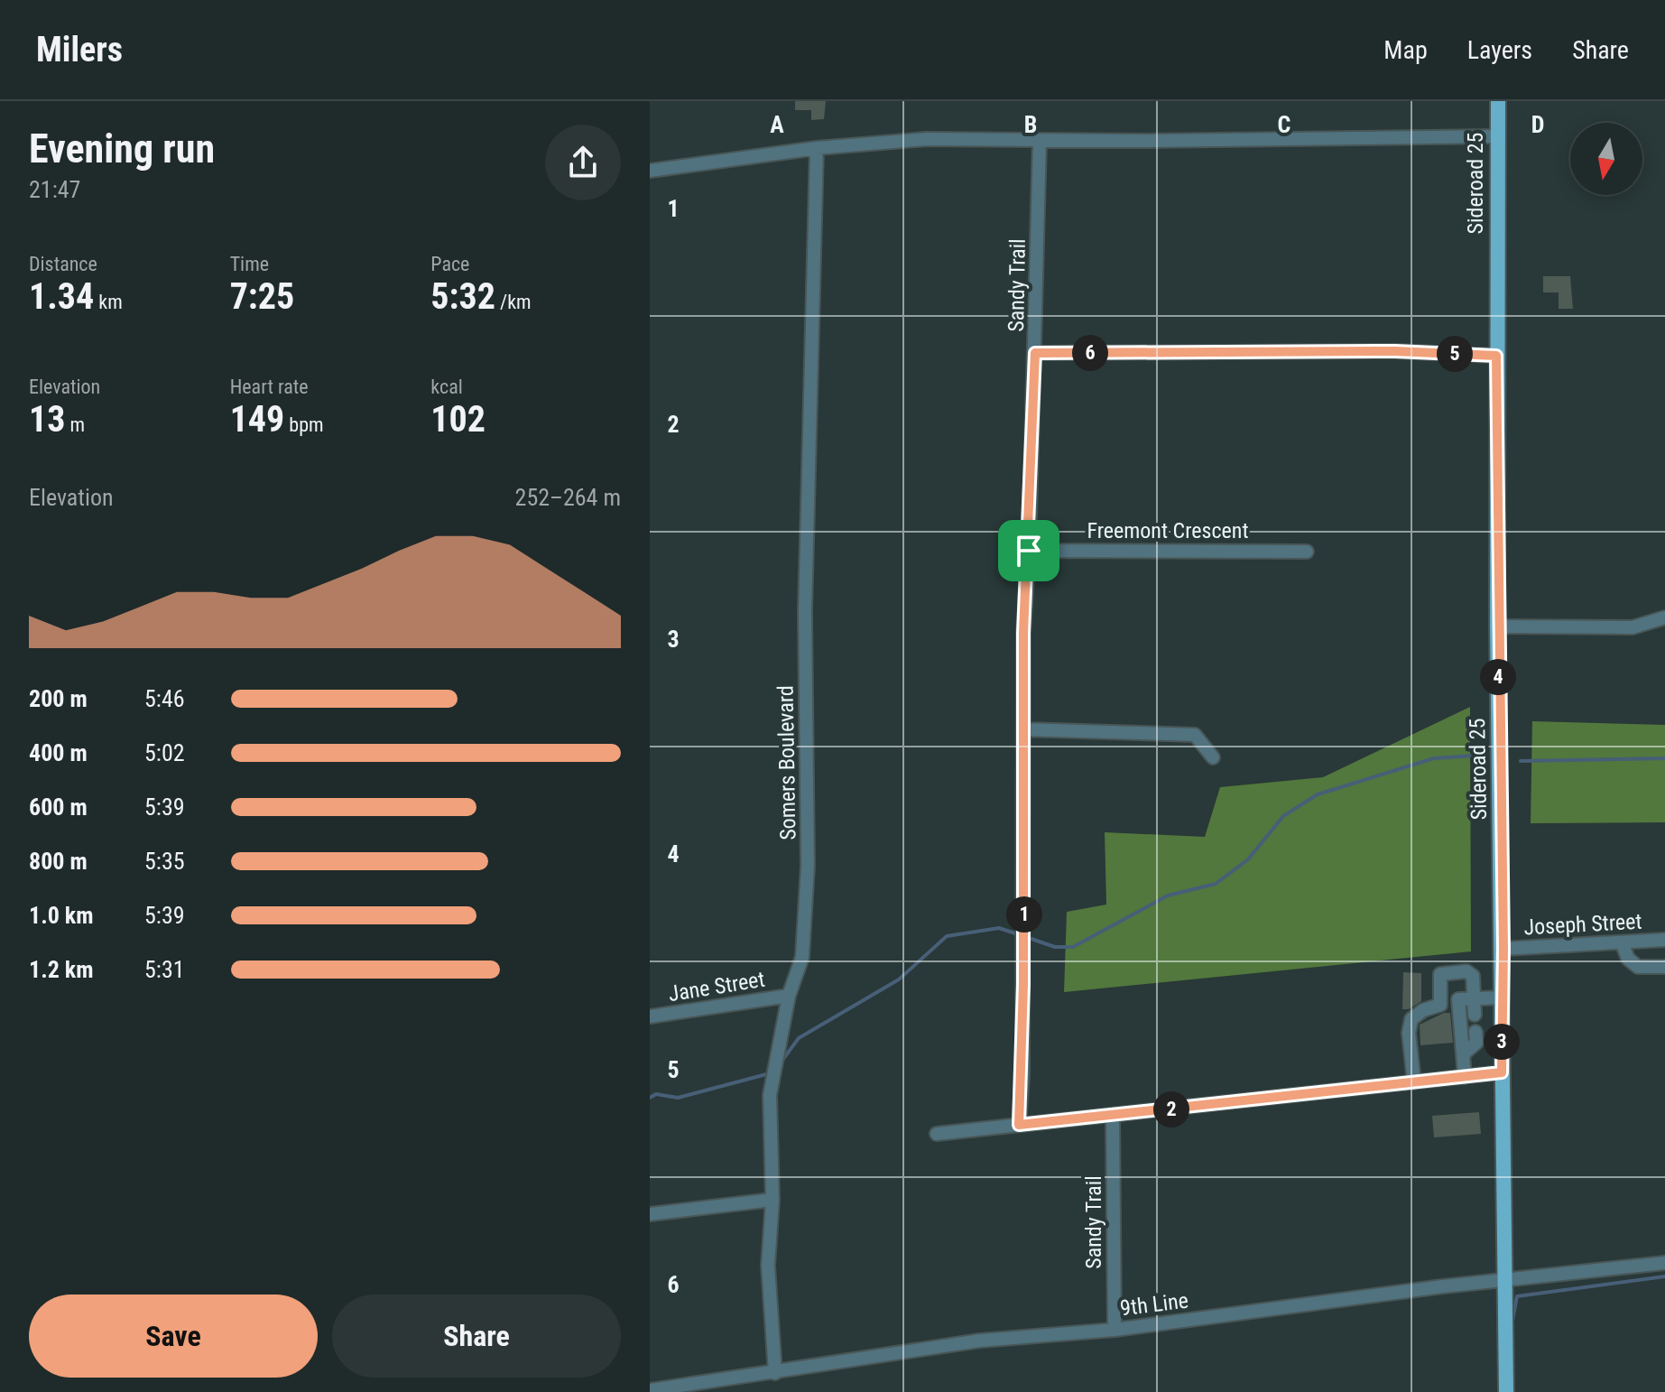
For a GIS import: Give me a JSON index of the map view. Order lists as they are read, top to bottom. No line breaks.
{"streets":{"main road":["Sideroad 25"],"street":["Sandy Trail","Freemont Crescent","Somers Boulevard","Joseph Street","Jane Street","9th Line"]},"crossings":[["Sideroad 25","Joseph Street"],["Sideroad 25","9th Line"],["Sandy Trail","Freemont Crescent"],["Sandy Trail","9th Line"],["Somers Boulevard","Jane Street"],["Somers Boulevard","9th Line"]],"north":"bottom","page":{"header":"Milers","nav":["Map","Layers","Share"],"heading":["Evening run","21:47"],"stats":[["Distance","1.34 km"],["Time","7:25"],["Pace","5:32 /km"],["Elevation","13 m"],["Heart rate","149 bpm"],["kcal","102"]],"pins":["6","5","4","1","3","2"],"chart":["Elevation","252–264 m"],"list":[{"name":"200 m","note":"5:46"},{"name":"400 m","note":"5:02"},{"name":"600 m","note":"5:39"},{"name":"800 m","note":"5:35"},{"name":"1.0 km","note":"5:39"},{"name":"1.2 km","note":"5:31"}],"buttons":["Save","Share"]},"grid":{"columns":["A","B","C","D"],"rows":["1","2","3","4","5","6"]}}
